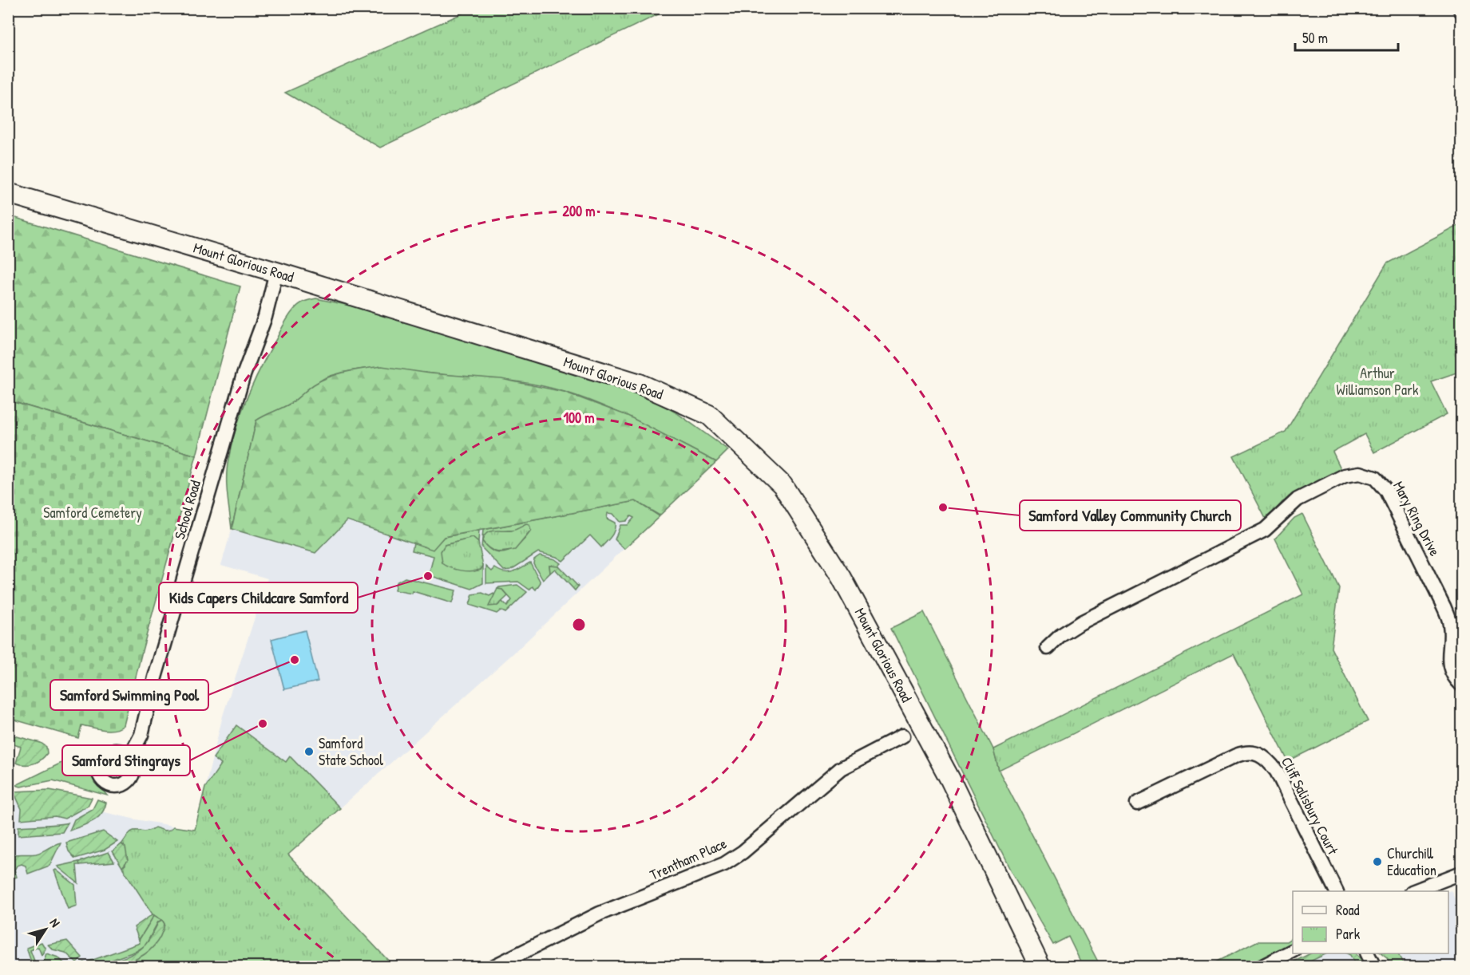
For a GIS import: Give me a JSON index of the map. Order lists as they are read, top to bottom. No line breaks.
{"streets":{"main road":["Mount Glorious Road"],"street":["School Road","Mary Ring Drive","Cliff Salisbury Court","Trentham Place"]},"crossings":[["Mount Glorious Road","School Road"]],"parks":["Arthur Williamson Park","Samford Cemetery"],"places":["Samford Valley Community Church","Kids Capers Childcare Samford","Samford Swimming Pool","Samford Stingrays","Samford State School","Churchill Education"],"legend":["Road","Park"],"scale_bar":"50 m","north":"top right","rings":["200 m","100 m"]}
